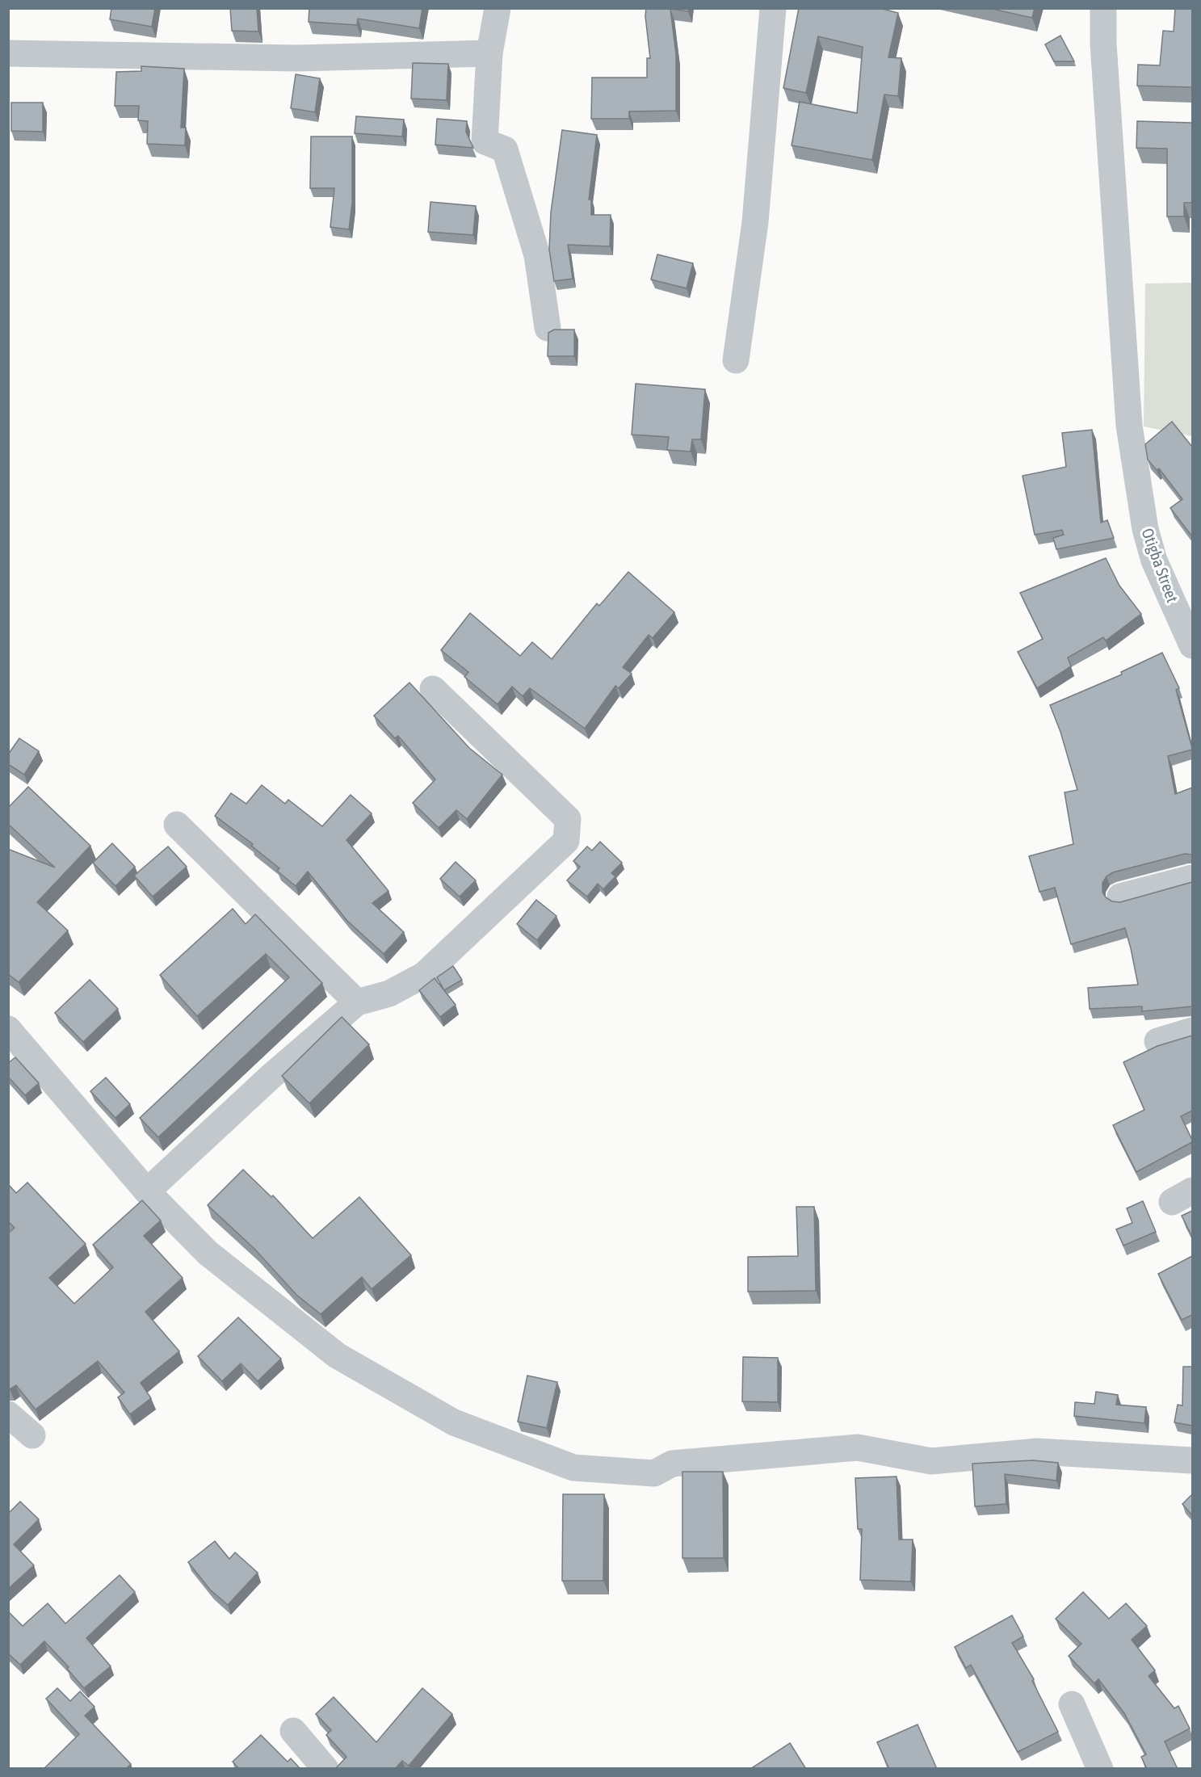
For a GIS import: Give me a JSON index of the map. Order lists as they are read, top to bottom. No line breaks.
{"streets":{"street":["Otigba Street"]}}
